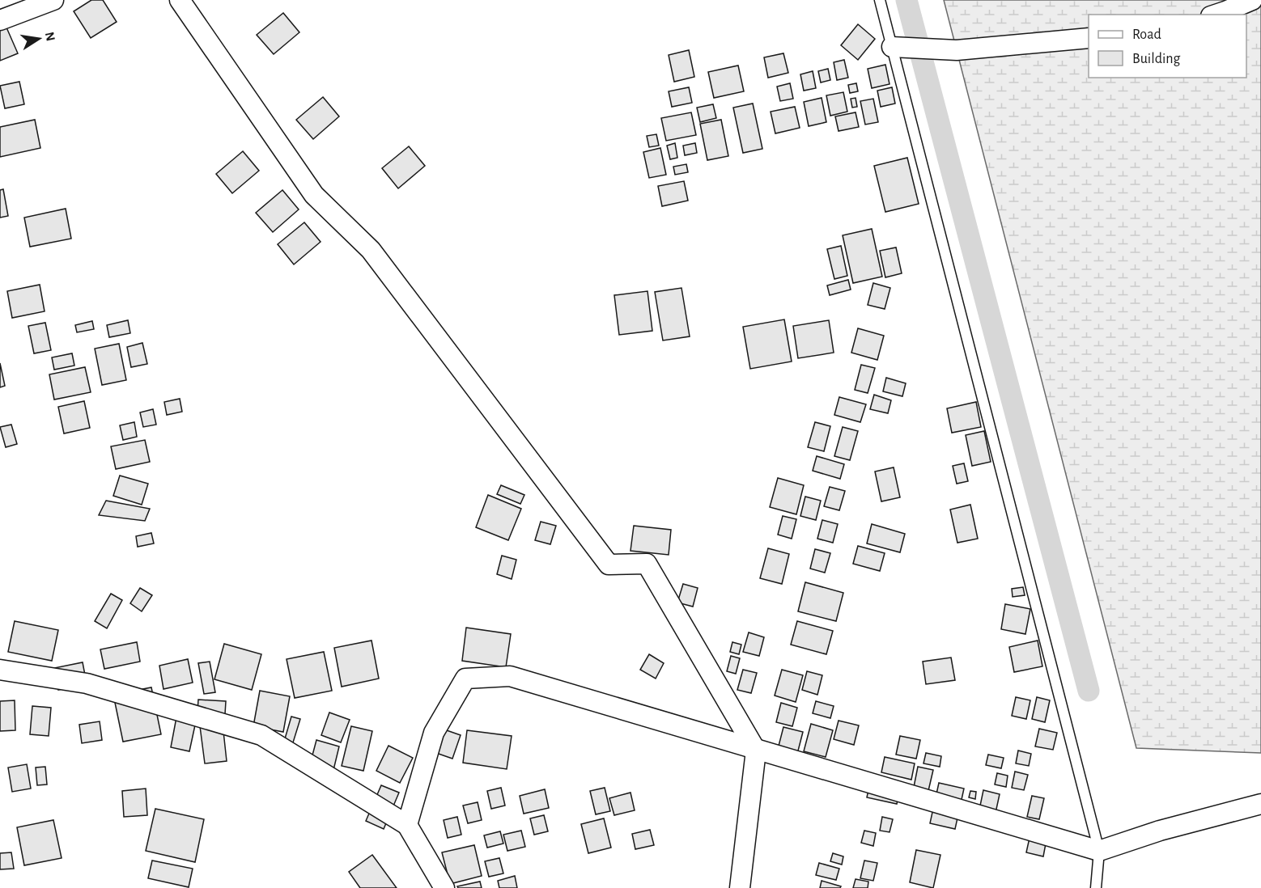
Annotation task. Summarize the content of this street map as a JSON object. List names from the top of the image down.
{
  "legend": ["Road", "Building"],
  "north": "right"
}
